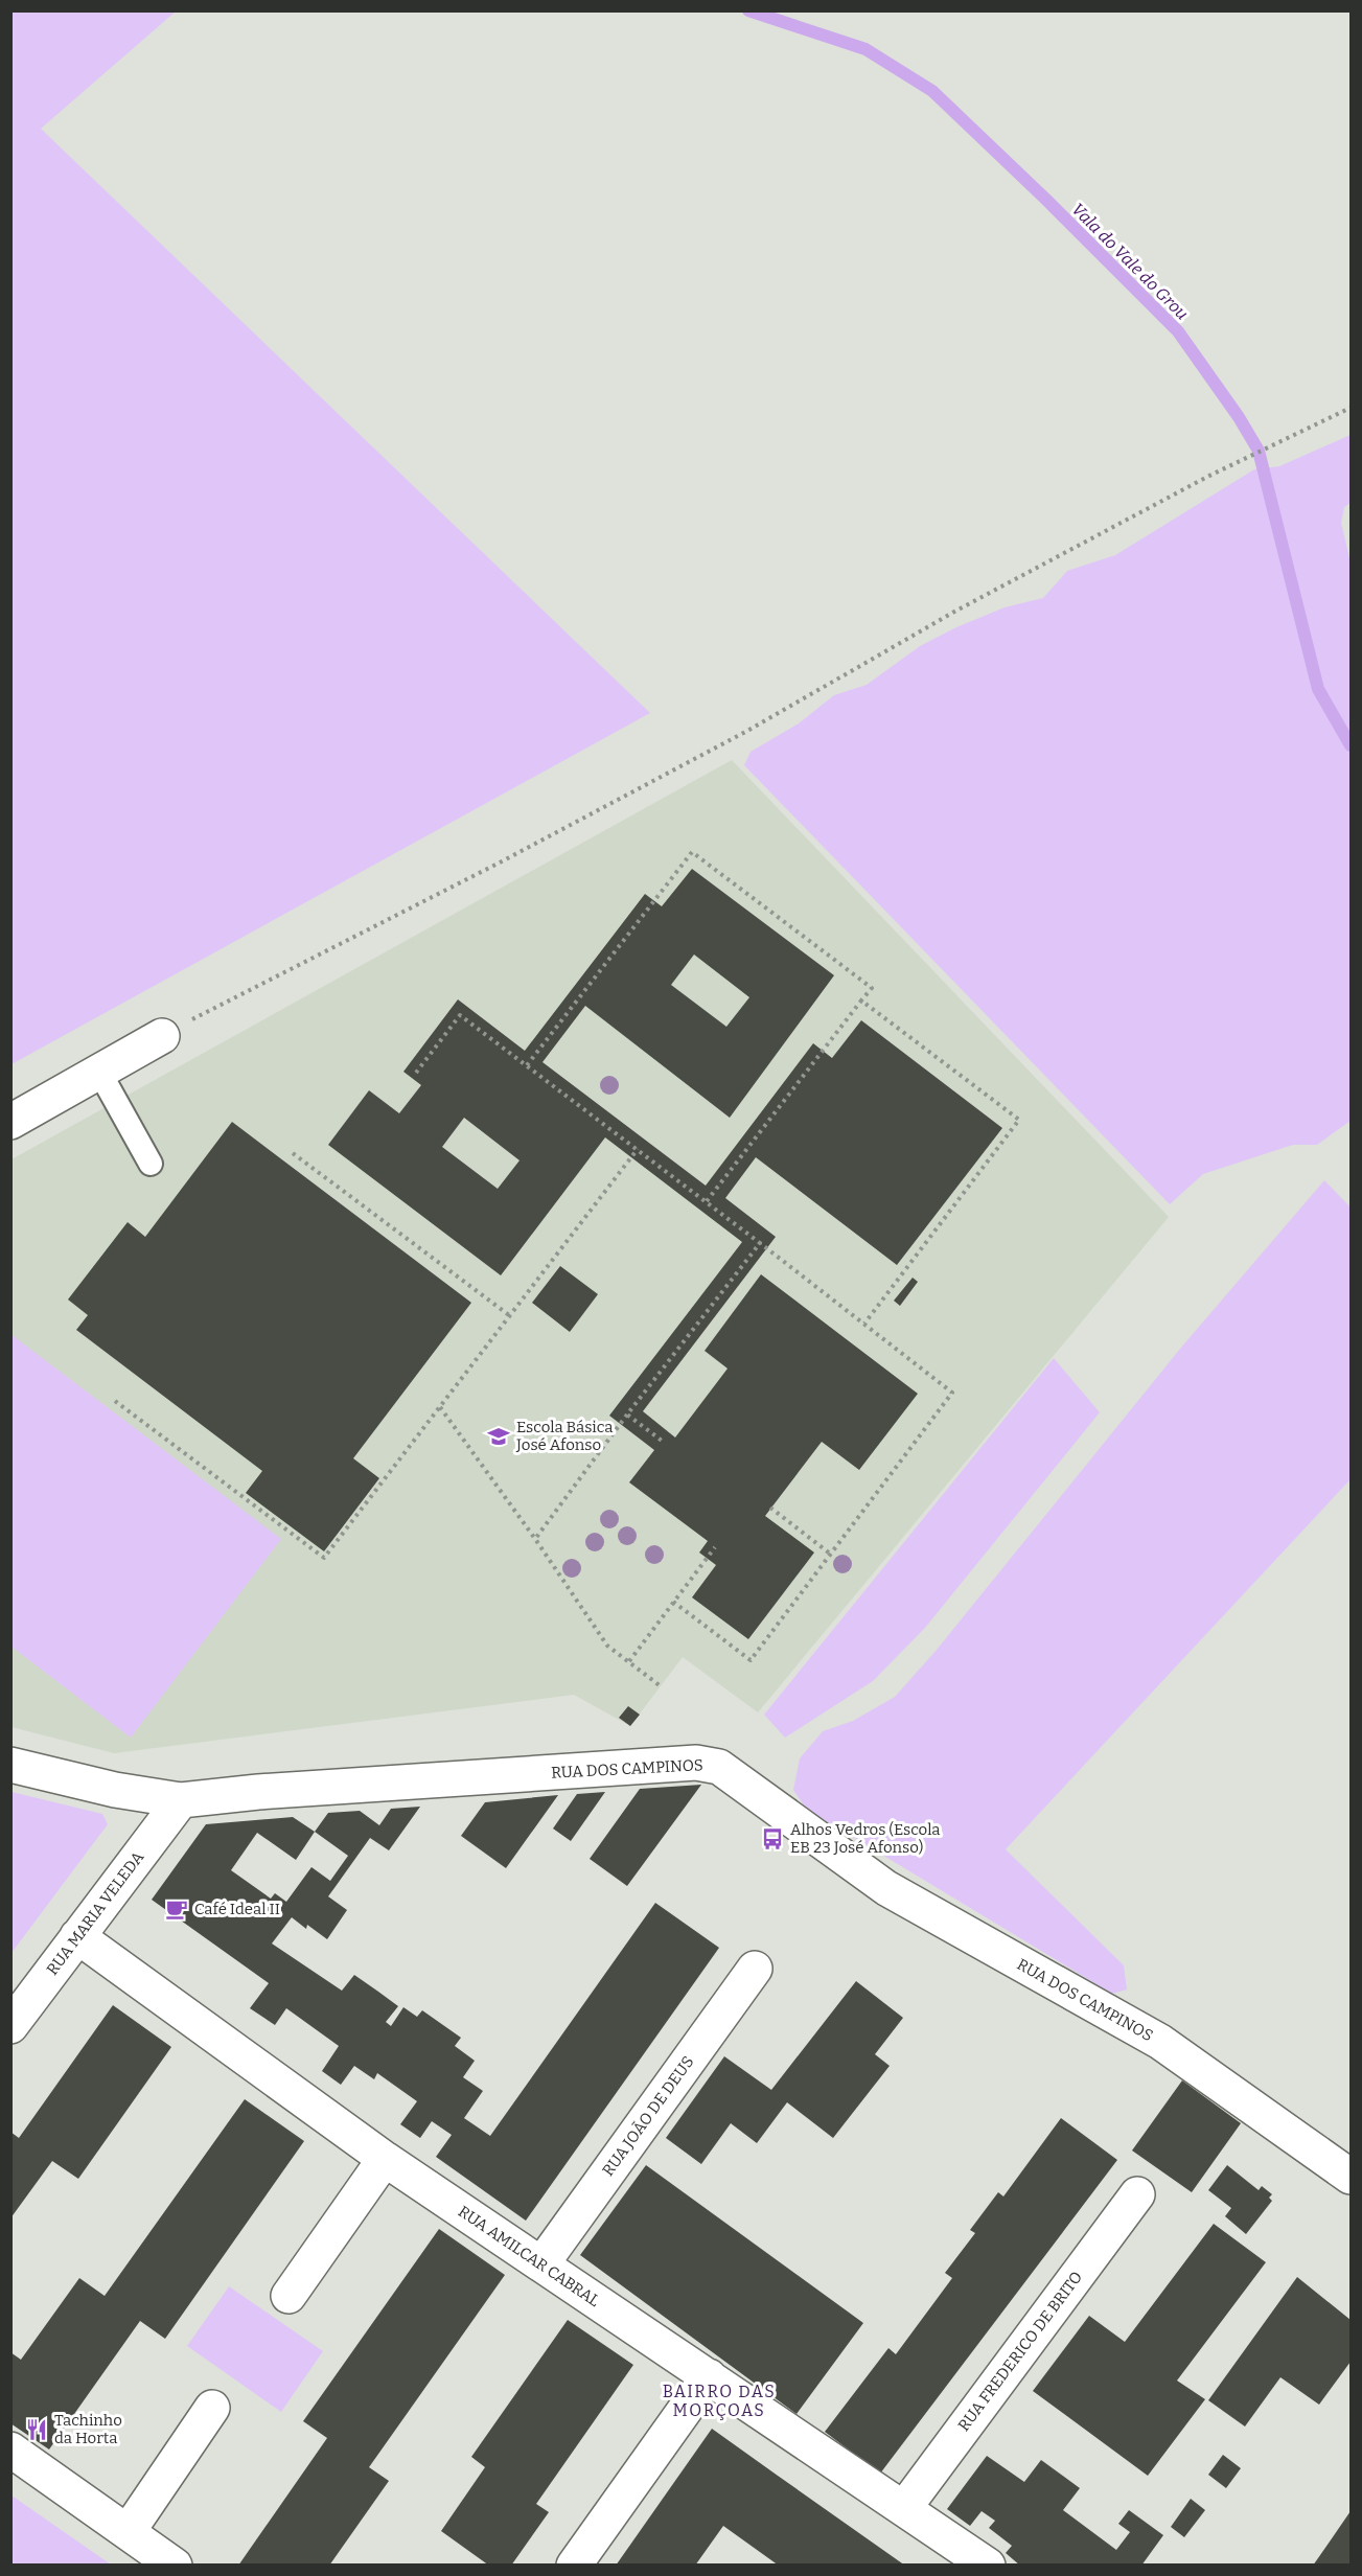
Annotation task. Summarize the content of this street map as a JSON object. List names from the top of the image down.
{
  "streets": {
    "street": [
      "RUA DOS CAMPINOS",
      "RUA MARIA VELEDA",
      "RUA JOÃO DE DEUS",
      "RUA AMILCAR CABRAL",
      "RUA FREDERICO DE BRITO"
    ]
  },
  "crossings": [
    ["RUA DOS CAMPINOS", "RUA MARIA VELEDA"],
    ["RUA MARIA VELEDA", "RUA AMILCAR CABRAL"],
    ["RUA JOÃO DE DEUS", "RUA AMILCAR CABRAL"],
    ["RUA AMILCAR CABRAL", "RUA FREDERICO DE BRITO"]
  ],
  "districts": ["BAIRRO DAS MORÇOAS"],
  "water": ["Vala do Vale do Grou"],
  "places": {
    "school or university": ["Escola Básica José Afonso"],
    "bus stop": ["Alhos Vedros (Escola EB 23 José Afonso)"],
    "cafe": ["Café Ideal II"],
    "restaurant": ["Tachinho da Horta"]
  }
}
